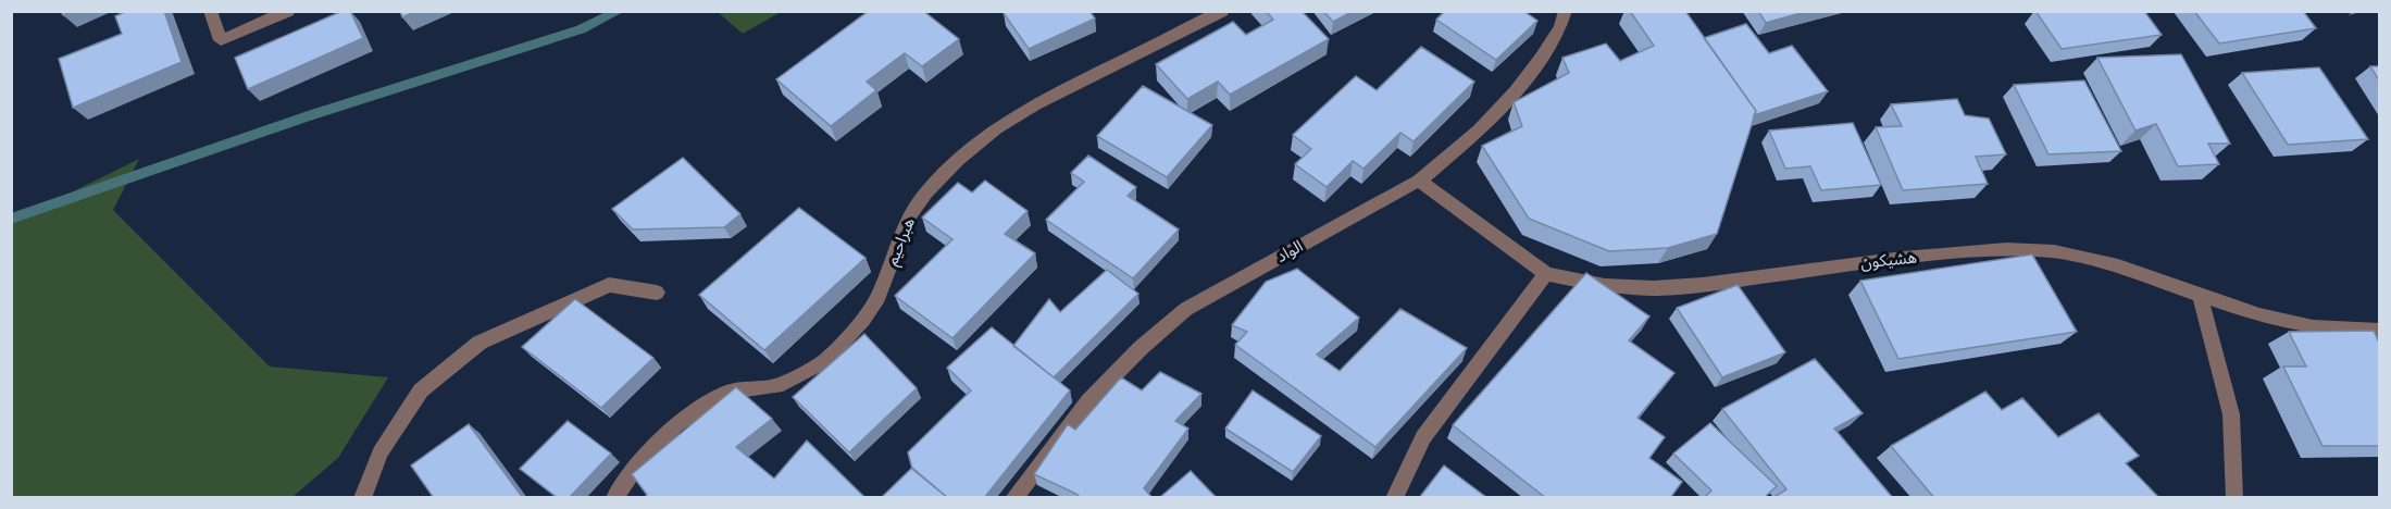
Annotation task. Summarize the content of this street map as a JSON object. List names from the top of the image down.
{
  "streets": {
    "street": ["هبراحيم", "الواد", "هشيكون"]
  },
  "crossings": [
    ["الواد", "هشيكون"]
  ]
}
